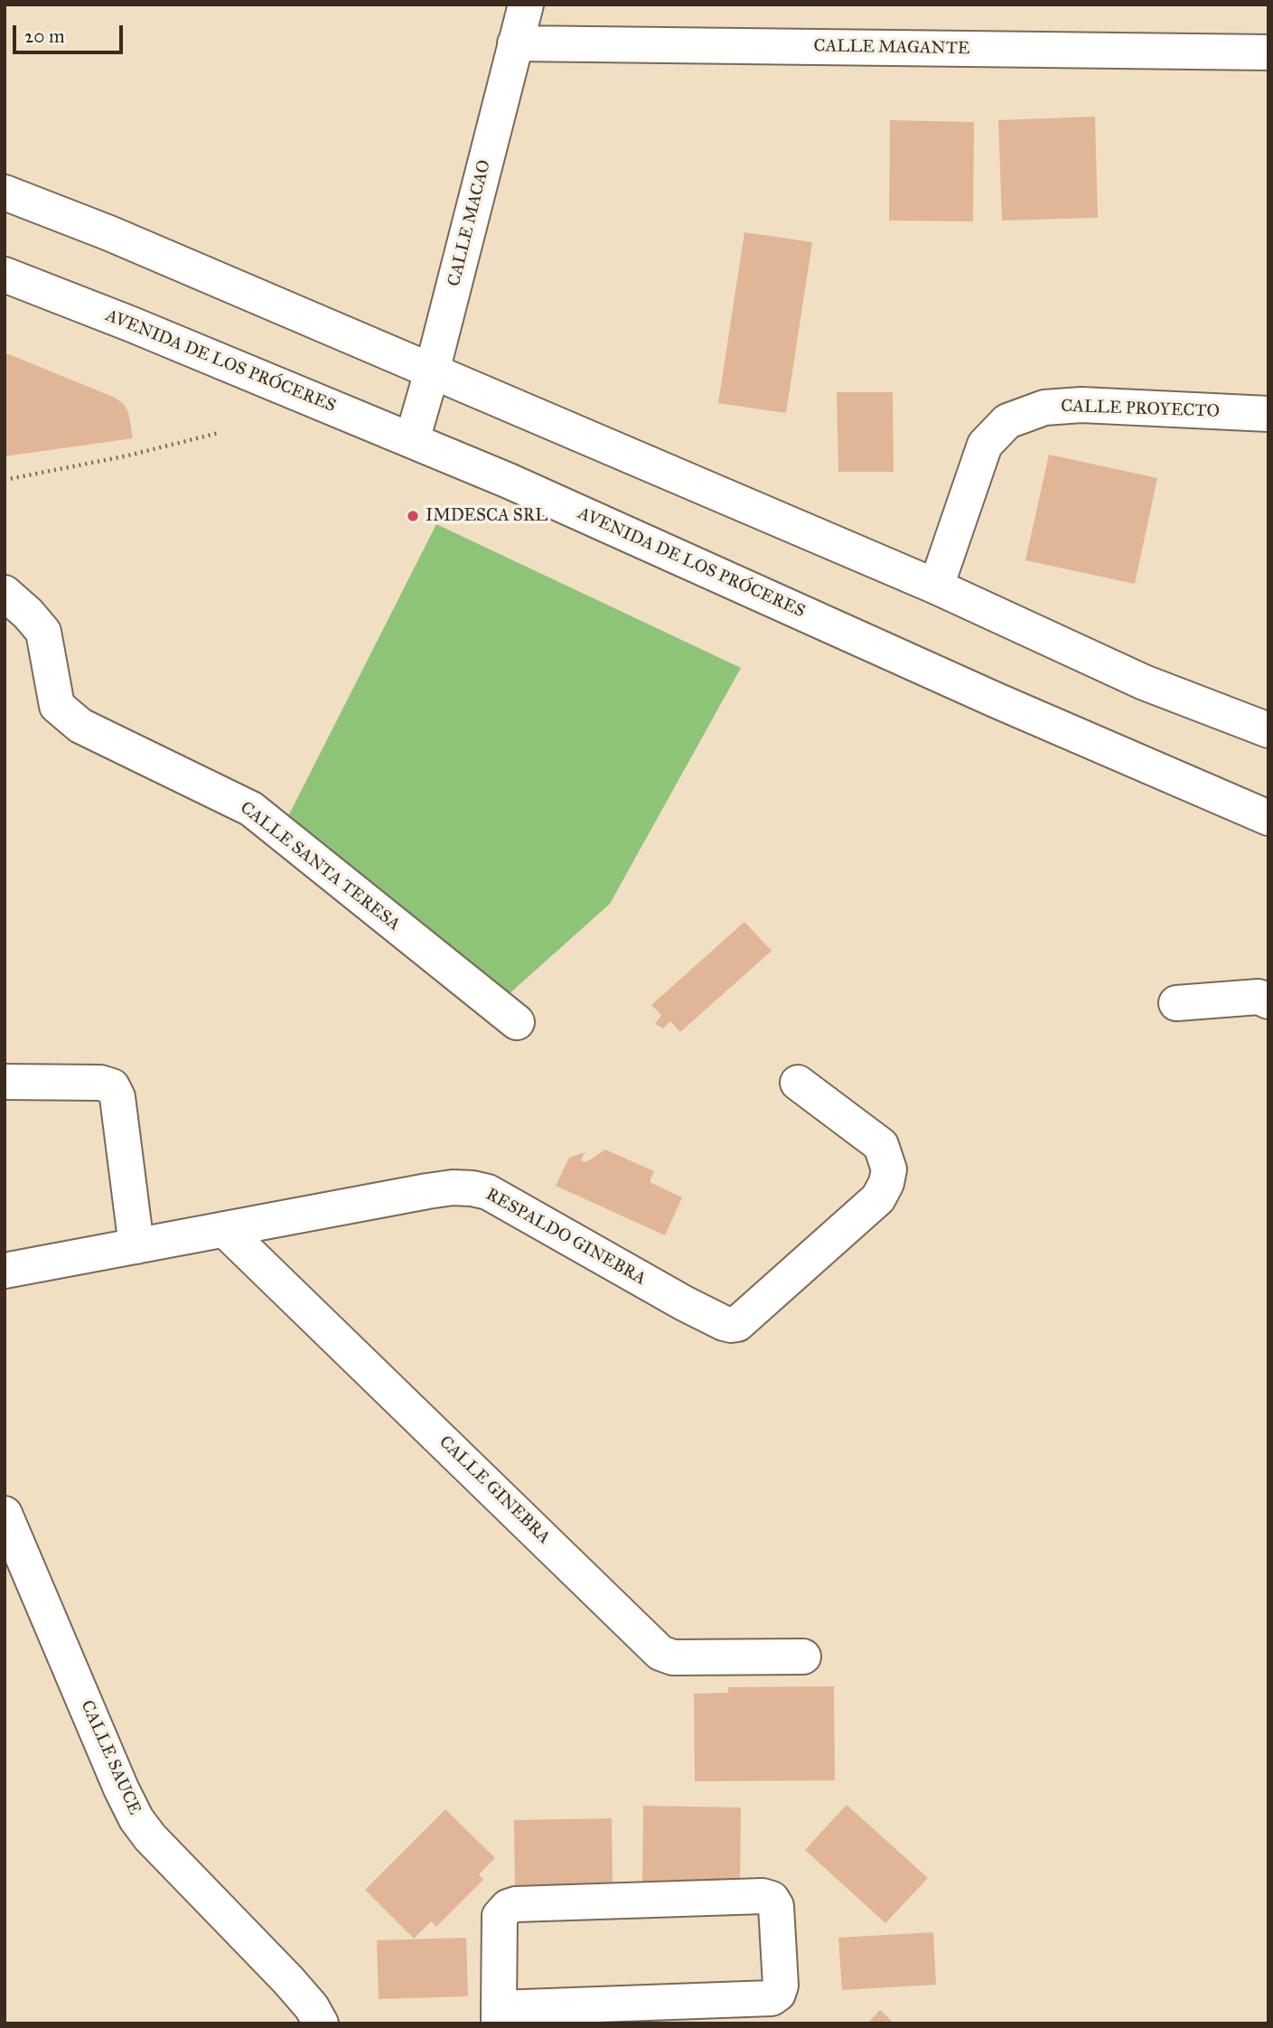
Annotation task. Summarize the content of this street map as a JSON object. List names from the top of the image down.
{
  "streets": {
    "street": [
      "CALLE MAGANTE",
      "CALLE MACAO",
      "AVENIDA DE LOS PRÓCERES",
      "CALLE PROYECTO",
      "CALLE SANTA TERESA",
      "RESPALDO GINEBRA",
      "CALLE GINEBRA",
      "CALLE SAUCE"
    ]
  },
  "crossings": [
    ["CALLE MAGANTE", "CALLE MACAO"],
    ["CALLE MACAO", "AVENIDA DE LOS PRÓCERES"],
    ["RESPALDO GINEBRA", "CALLE GINEBRA"]
  ],
  "places": ["IMDESCA SRL"],
  "scale_bar": "20 m"
}
